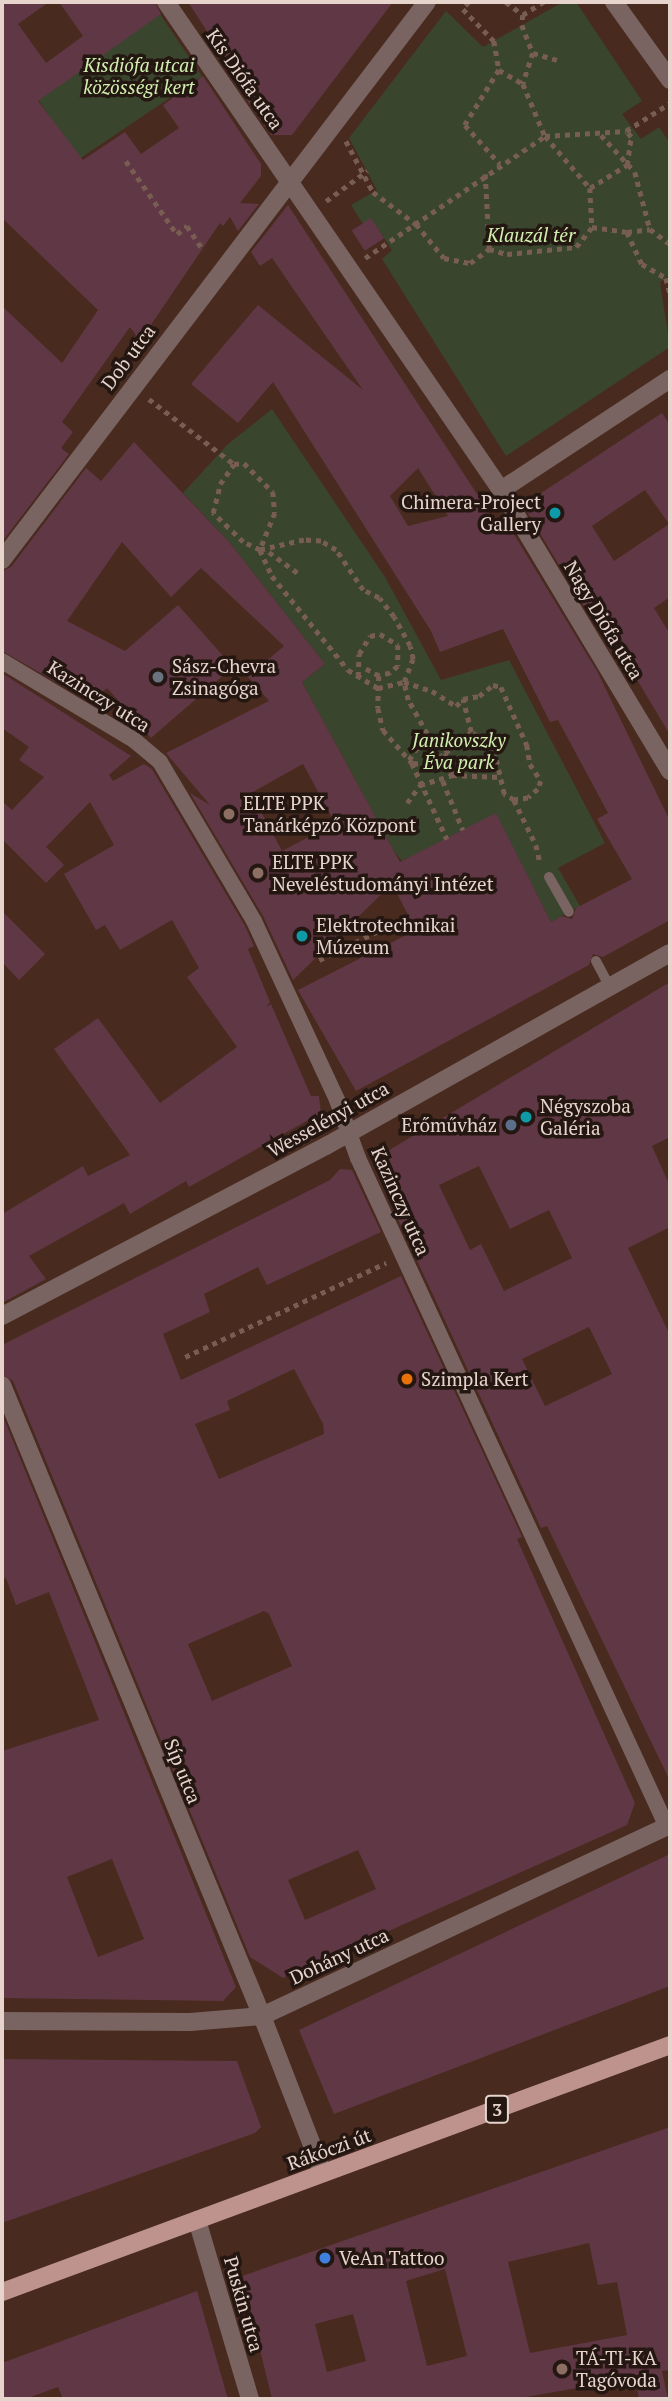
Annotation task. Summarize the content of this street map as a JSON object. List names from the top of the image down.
{
  "streets": {
    "main road": ["3", "Rákóczi út"],
    "street": [
      "Kis Diófa utca",
      "Dob utca",
      "Nagy Diófa utca",
      "Kazinczy utca",
      "Wesselényi utca",
      "Síp utca",
      "Dohány utca",
      "Puskin utca"
    ]
  },
  "crossings": [
    ["Kis Diófa utca", "Dob utca"],
    ["Kazinczy utca", "Wesselényi utca"],
    ["Kazinczy utca", "Dohány utca"],
    ["Síp utca", "Dohány utca"],
    ["Síp utca", "Rákóczi út"],
    ["Rákóczi út", "Puskin utca"]
  ],
  "parks": ["Kisdiófa utcai közösségi kert", "Klauzál tér", "Janikovszky Éva park"],
  "places": [
    "Chimera-Project Gallery",
    "Sász-Chevra Zsinagóga",
    "ELTE PPK Tanárképző Központ",
    "ELTE PPK Neveléstudományi Intézet",
    "Elektrotechnikai Múzeum",
    "Négyszoba Galéria",
    "Erőművház",
    "Szimpla Kert",
    "VeAn Tattoo",
    "TÁ-TI-KA Tagóvoda"
  ]
}
